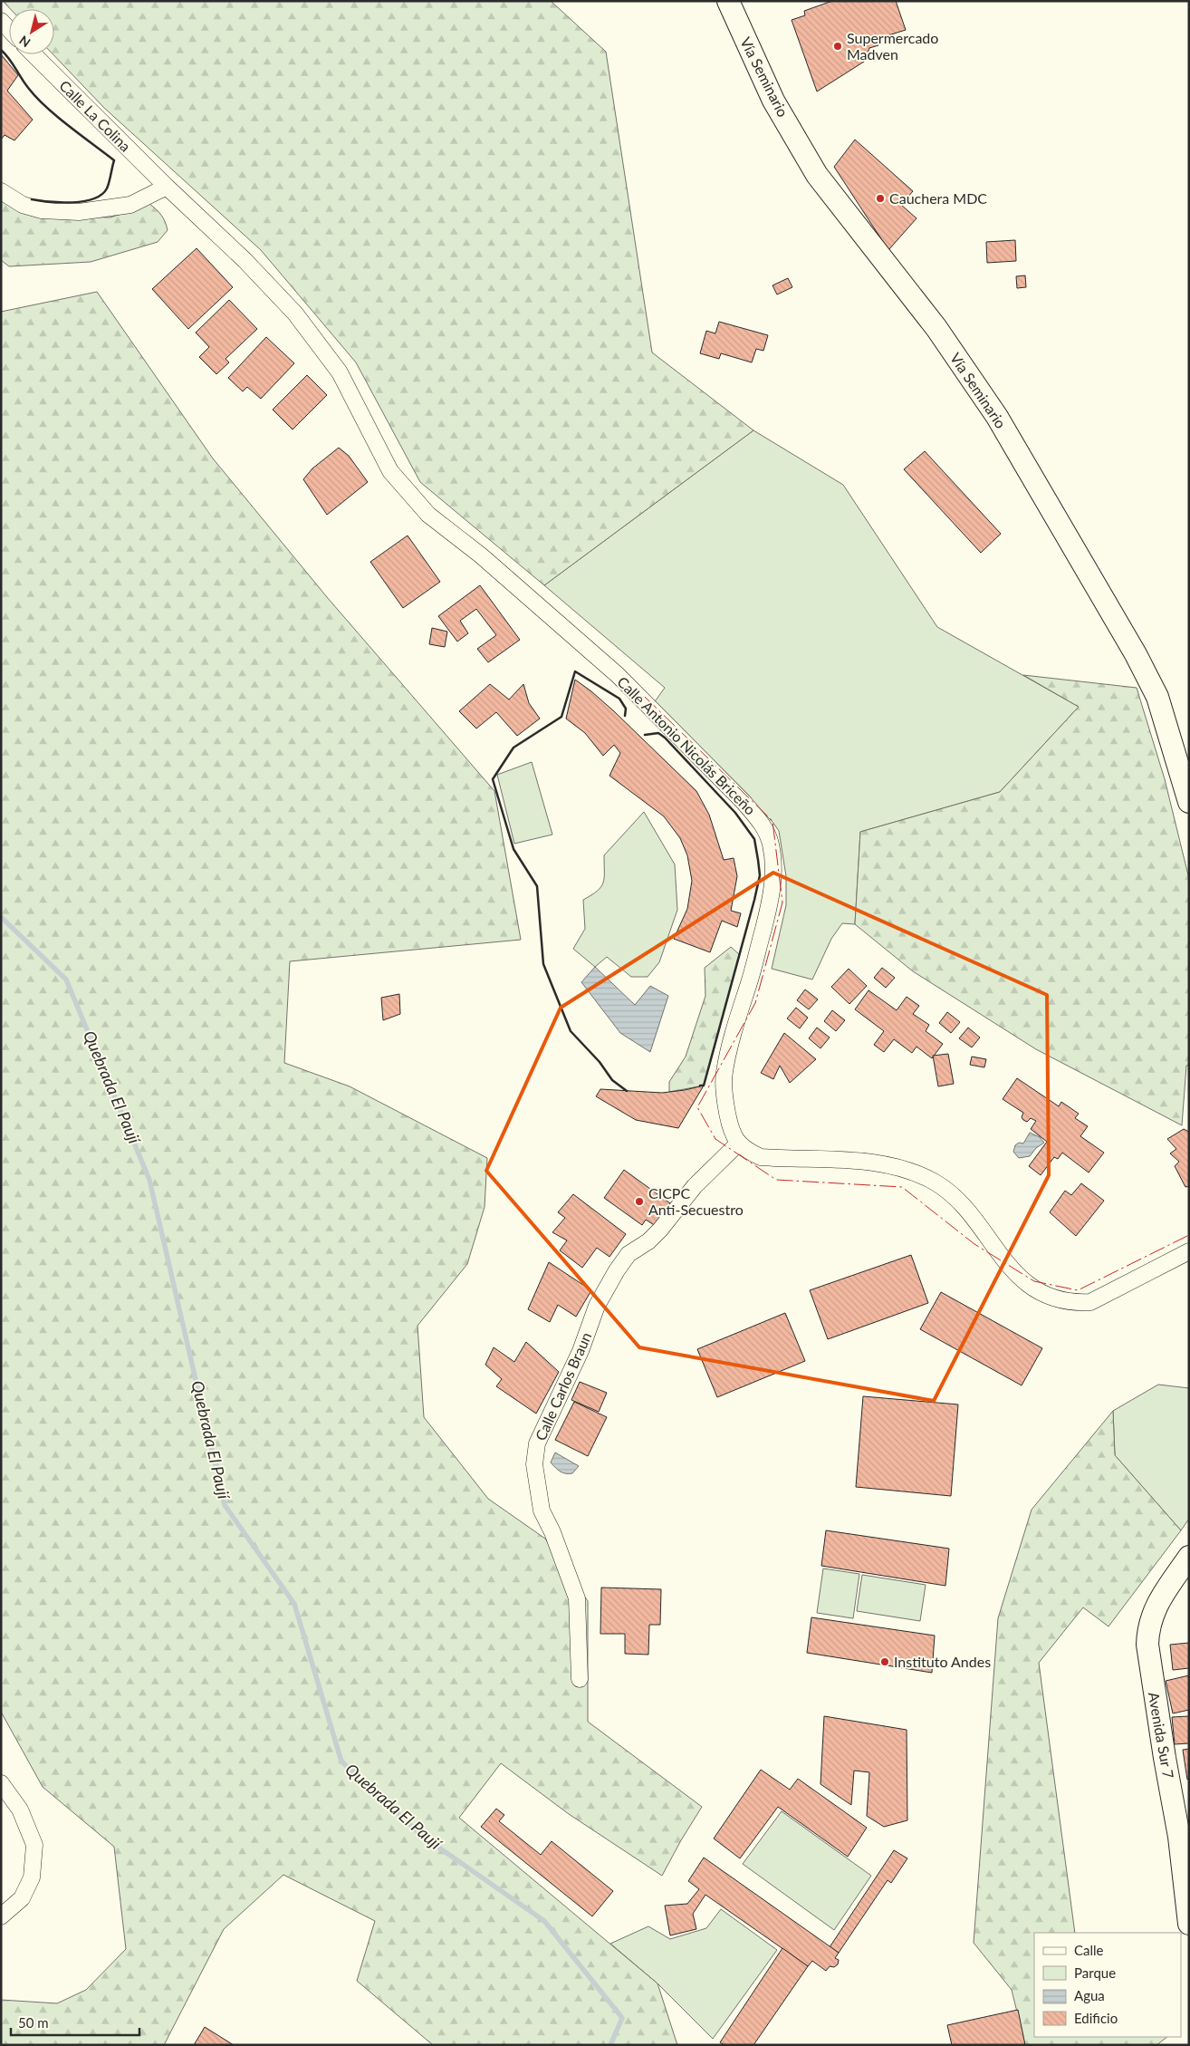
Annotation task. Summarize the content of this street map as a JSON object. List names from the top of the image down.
{
  "streets": {
    "main road": ["Vía Seminario", "Avenida Sur 7"],
    "street": ["Calle La Colina", "Calle Antonio Nicolás Briceño", "Calle Carlos Braun"]
  },
  "crossings": [
    ["Calle La Colina", "Calle Antonio Nicolás Briceño"],
    ["Calle Antonio Nicolás Briceño", "Calle Carlos Braun"]
  ],
  "water": ["Quebrada El Paují"],
  "places": [
    "Supermercado Madven",
    "Cauchera MDC",
    "CICPC Anti-Secuestro",
    "Instituto Andes"
  ],
  "legend": [
    "Calle",
    "Parque",
    "Agua",
    "Edificio"
  ],
  "scale_bar": "50 m",
  "north": "bottom left"
}
